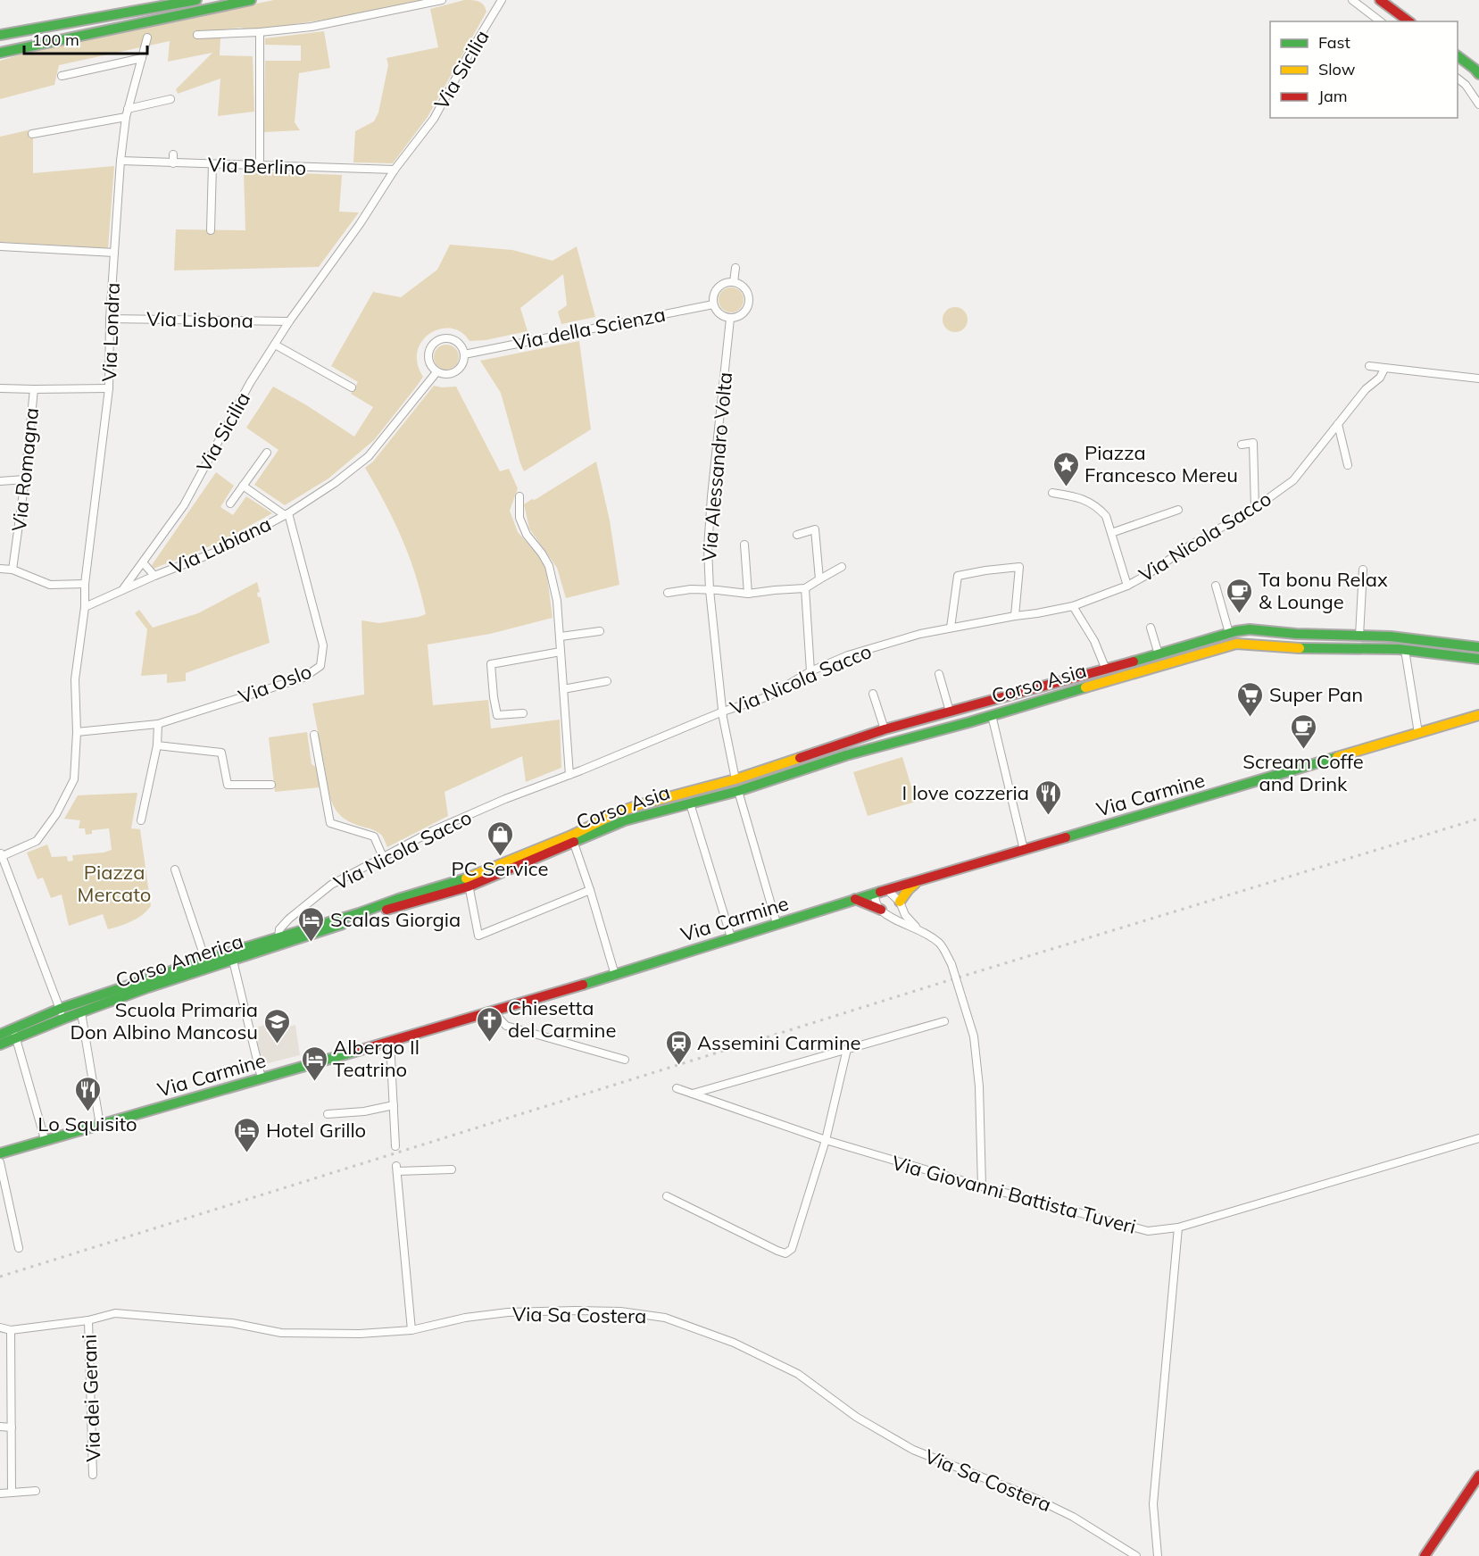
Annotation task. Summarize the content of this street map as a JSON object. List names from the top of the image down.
{
  "streets": {
    "street": [
      "Via Sicilia",
      "Via Berlino",
      "Via Lisbona",
      "Via della Scienza",
      "Via Londra",
      "Via Alessandro Volta",
      "Via Romagna",
      "Via Nicola Sacco",
      "Via Lubiana",
      "Corso Asia",
      "Via Oslo",
      "Via Carmine",
      "Corso America",
      "Via Giovanni Battista Tuveri",
      "Via Sa Costera",
      "Via dei Gerani"
    ]
  },
  "crossings": [
    ["Via Sicilia", "Via Berlino"],
    ["Via Sicilia", "Via Lisbona"],
    ["Via Sicilia", "Via Londra"],
    ["Via Sicilia", "Via Lubiana"],
    ["Via Berlino", "Via Londra"],
    ["Via Lisbona", "Via Londra"],
    ["Via della Scienza", "Via Alessandro Volta"],
    ["Via della Scienza", "Via Lubiana"],
    ["Via Alessandro Volta", "Via Nicola Sacco"],
    ["Via Alessandro Volta", "Corso Asia"],
    ["Via Nicola Sacco", "Corso America"],
    ["Via Lubiana", "Via Oslo"],
    ["Corso Asia", "Corso America"],
    ["Via Sa Costera", "Via dei Gerani"]
  ],
  "parks": ["Piazza Mercato"],
  "places": {
    "place": ["Piazza Francesco Mereu"],
    "cafe": ["Ta bonu Relax & Lounge", "Scream Coffe and Drink"],
    "supermarket": ["Super Pan"],
    "restaurant": ["I love cozzeria", "Lo Squisito"],
    "shop": ["PC Service"],
    "hotel": ["Scalas Giorgia", "Albergo Il Teatrino", "Hotel Grillo"],
    "church": ["Chiesetta del Carmine"],
    "school or university": ["Scuola Primaria Don Albino Mancosu"],
    "station": ["Assemini Carmine"]
  },
  "legend": ["Fast", "Slow", "Jam"],
  "scale_bar": "100 m"
}
